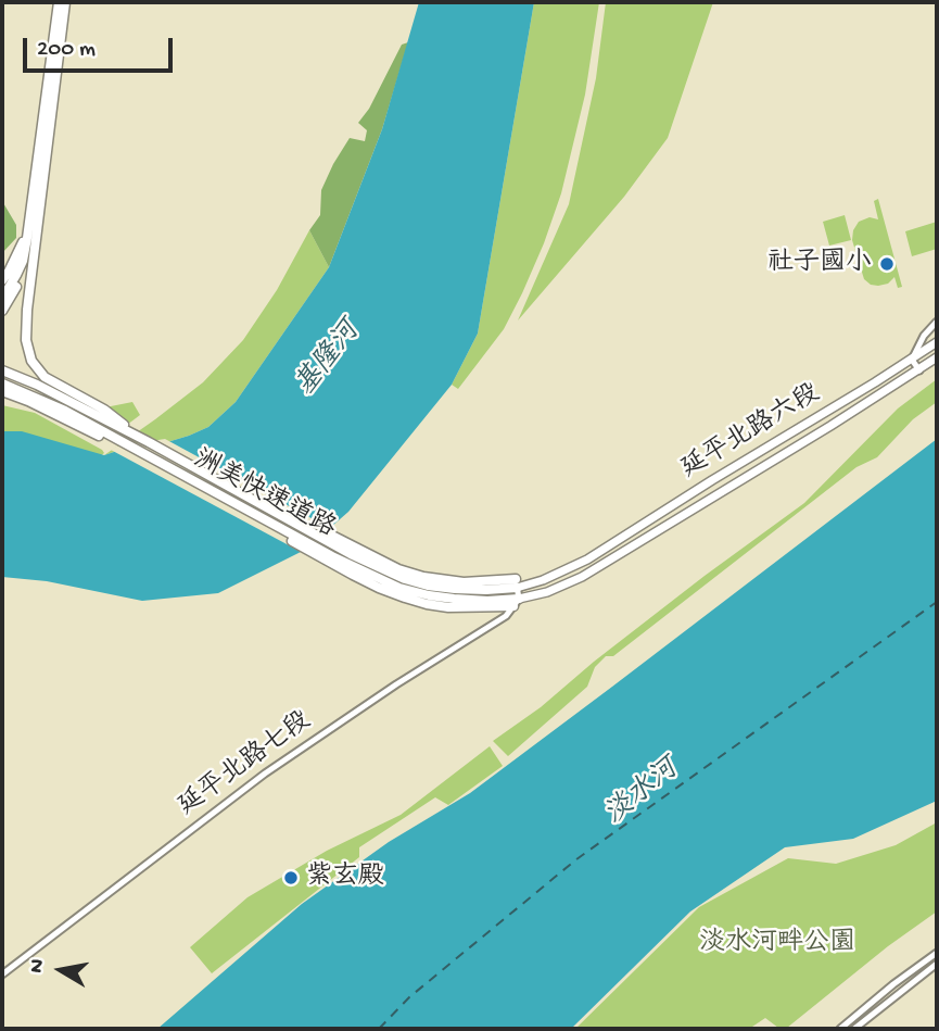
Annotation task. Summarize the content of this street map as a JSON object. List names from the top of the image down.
{
  "streets": {
    "highway": ["洲美快速道路"],
    "main road": ["延平北路六段", "延平北路七段"]
  },
  "crossings": [
    ["延平北路六段", "延平北路七段"]
  ],
  "water": ["基隆河", "淡水河"],
  "parks": ["淡水河畔公園"],
  "places": ["社子國小", "紫玄殿"],
  "scale_bar": "200 m",
  "north": "left"
}
